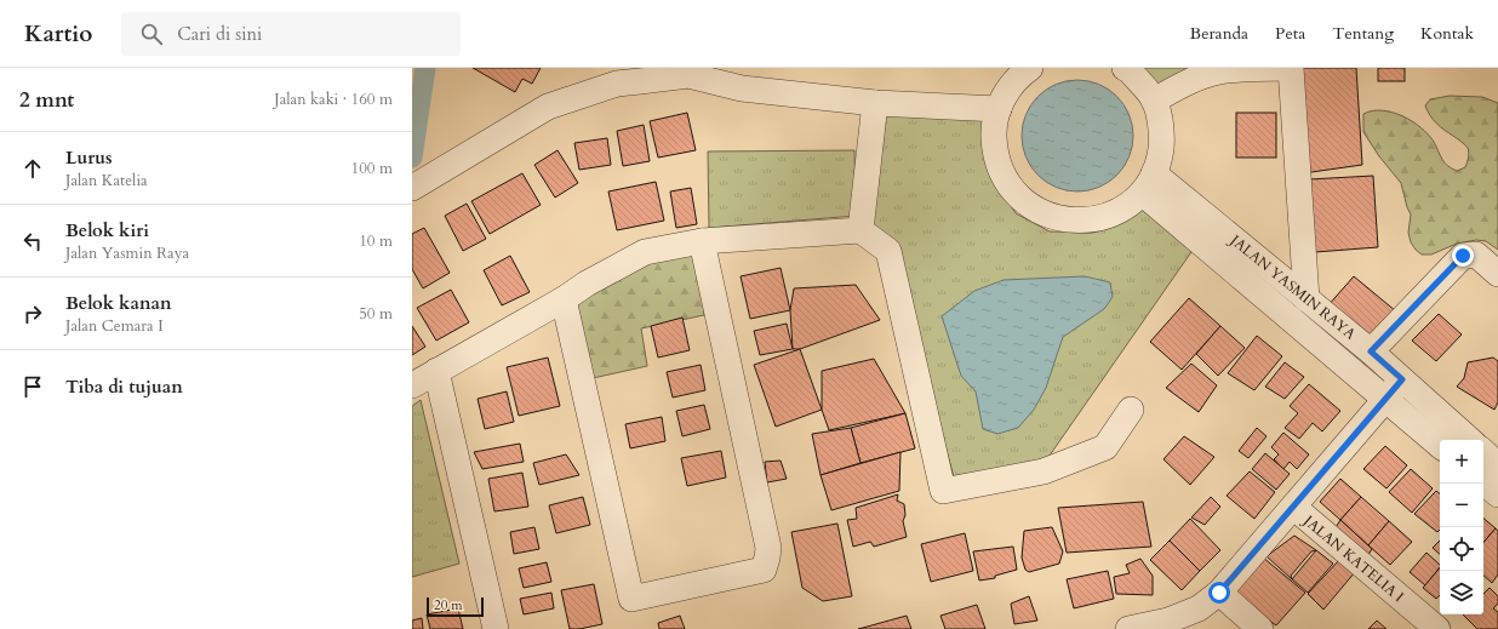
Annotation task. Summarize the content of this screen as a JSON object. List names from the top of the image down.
{
  "streets": {
    "street": ["JALAN YASMIN RAYA", "JALAN KATELIA I"]
  },
  "scale_bar": "20 m",
  "page": {
    "header": "Kartio",
    "search": "Cari di sini",
    "nav": [
      "Beranda",
      "Peta",
      "Tentang",
      "Kontak"
    ],
    "heading": ["2 mnt", "Jalan kaki · 160 m"],
    "list": [
      ["Lurus", "Jalan Katelia", "100 m"],
      ["Belok kiri", "Jalan Yasmin Raya", "10 m"],
      ["Belok kanan", "Jalan Cemara I", "50 m"],
      "Tiba di tujuan"
    ],
    "map_buttons": ["+", "−"],
    "scale": "20 m"
  }
}
